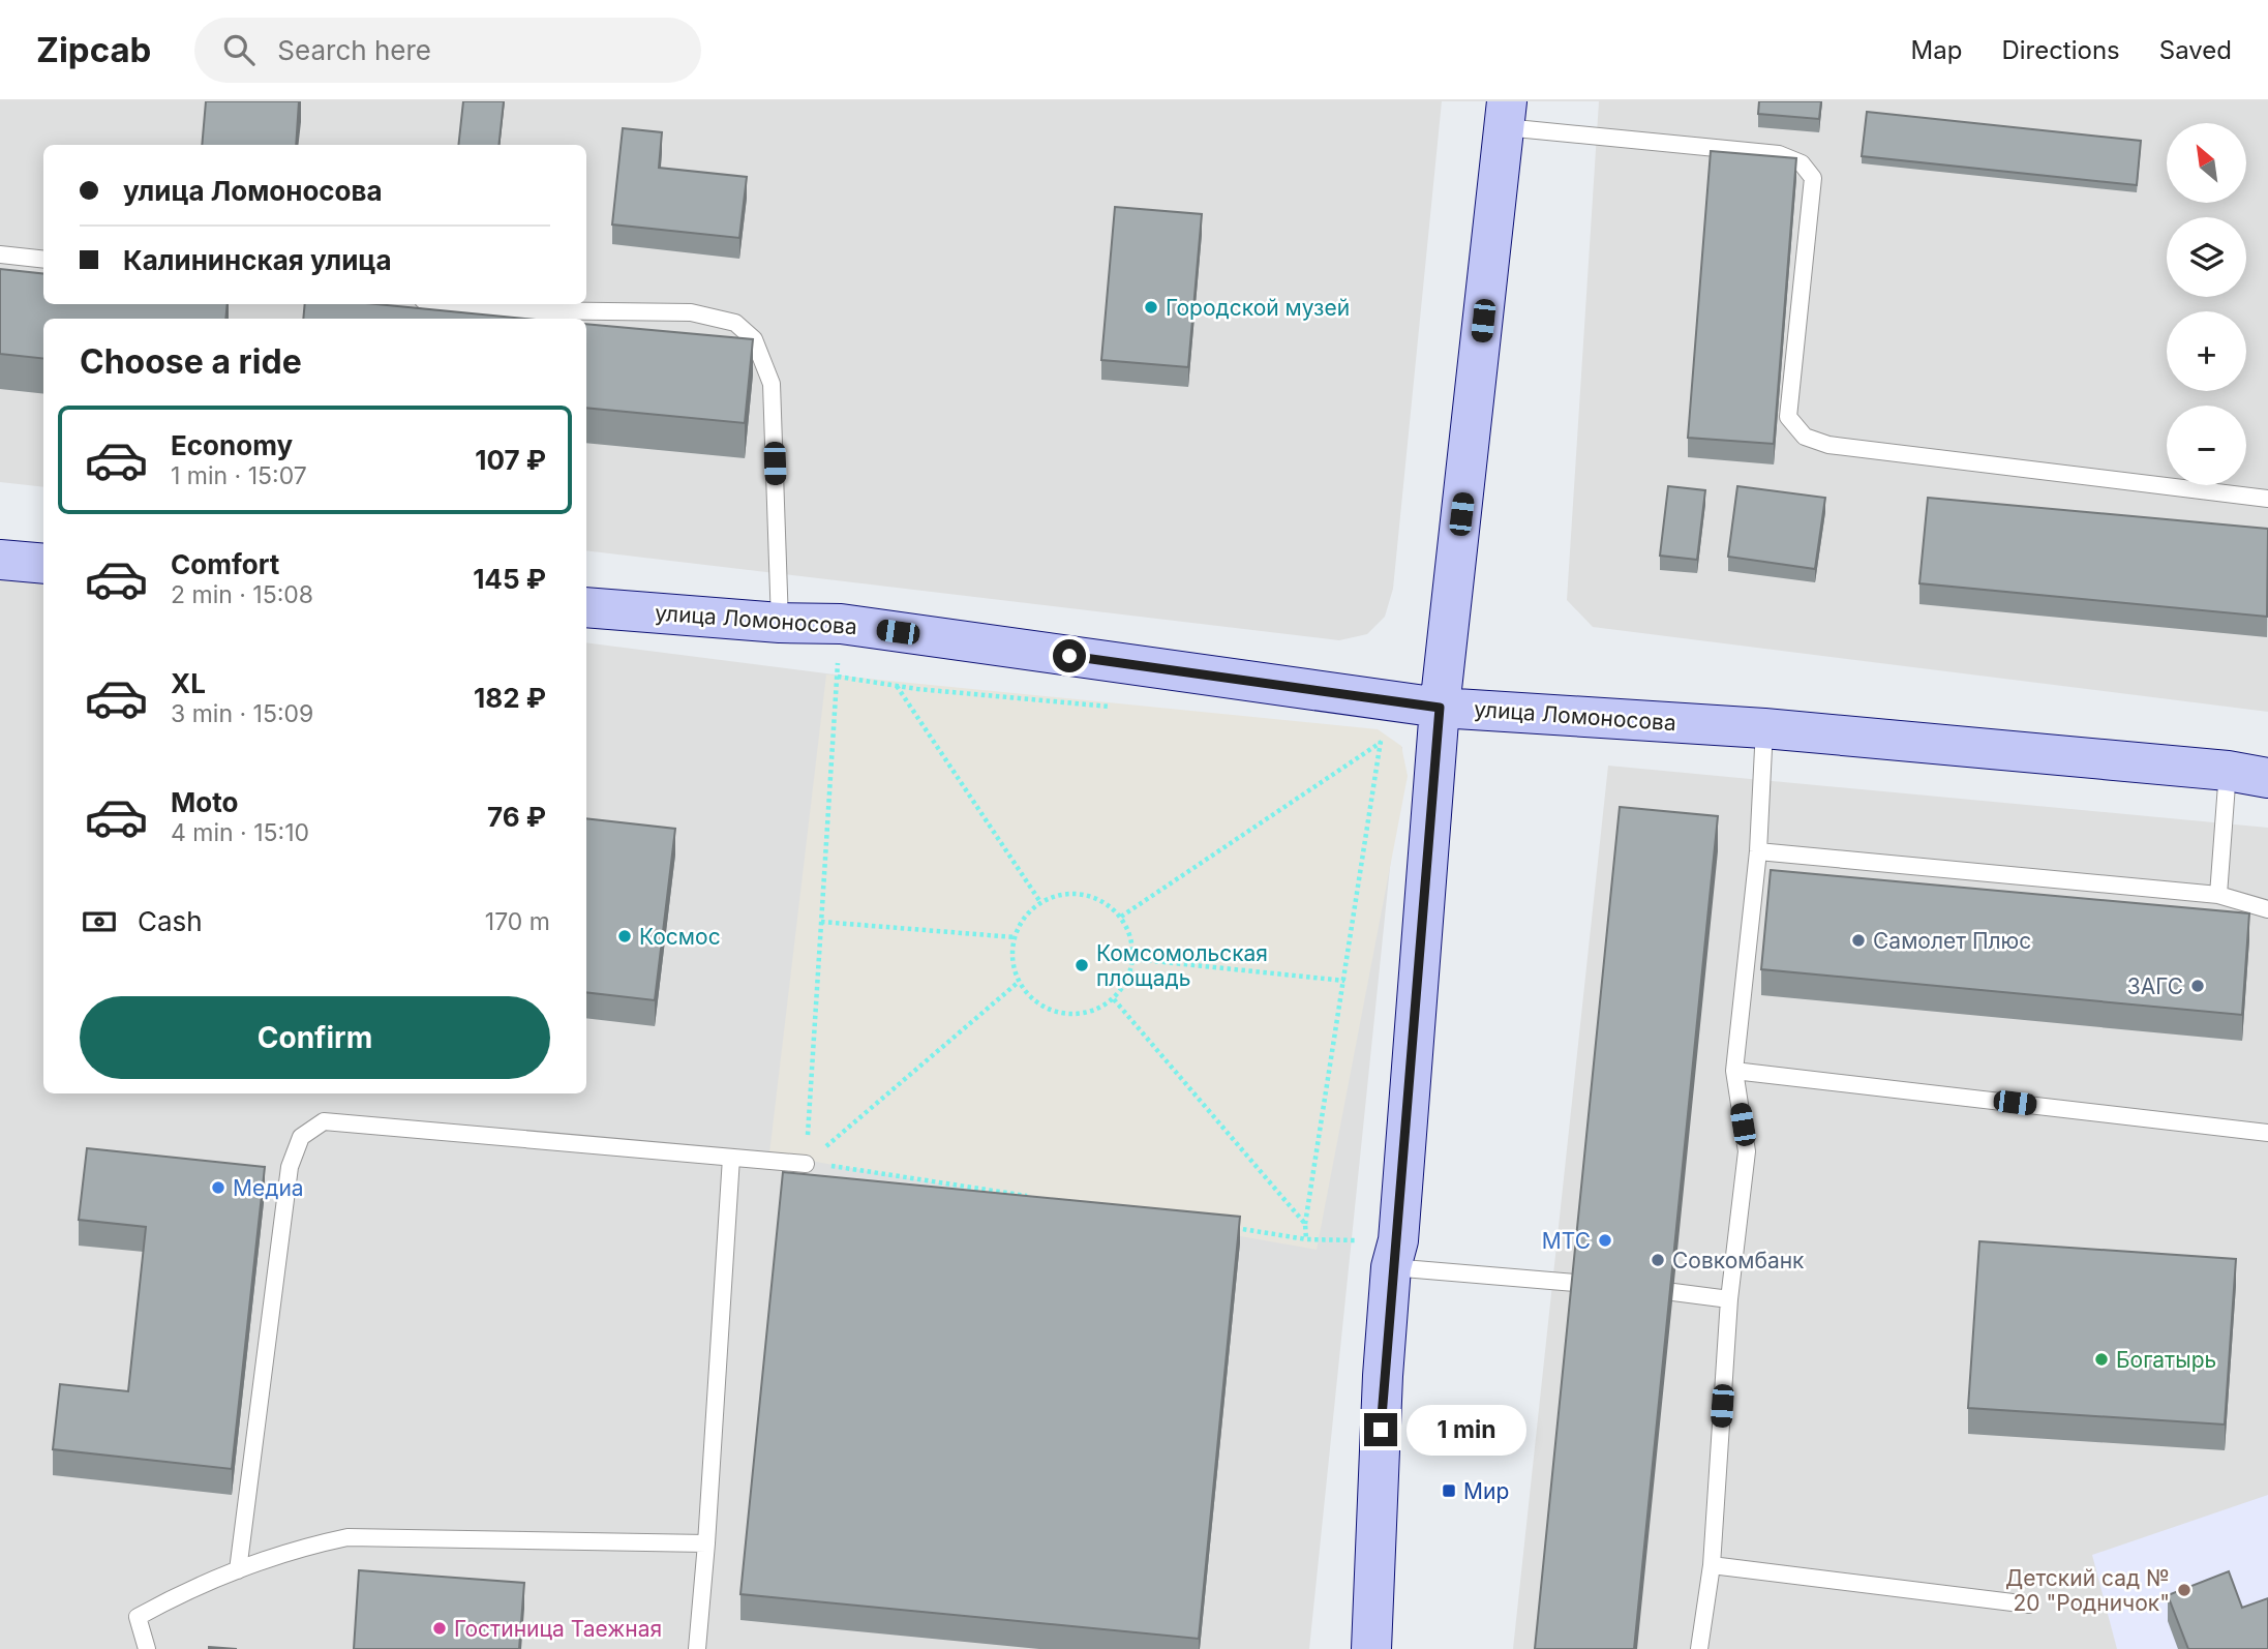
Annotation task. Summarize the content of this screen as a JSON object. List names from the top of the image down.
{
  "streets": {
    "main road": ["улица Ломоносова"]
  },
  "places": {
    "other": [
      "Городской музей",
      "Космос",
      "Самолет Плюс",
      "Комсомольская площадь",
      "ЗАГС",
      "Медиа",
      "МТС",
      "Совкомбанк",
      "Богатырь",
      "Детский сад № 20 \"Родничок\"",
      "Гостиница Таежная"
    ],
    "transit": ["Мир"]
  },
  "north": "top left",
  "page": {
    "header": "Zipcab",
    "search": "Search here",
    "nav": ["Map", "Directions", "Saved"],
    "map_buttons": ["+", "−"],
    "banner": ["улица Ломоносова", "Калининская улица"],
    "heading": "Choose a ride",
    "list": [
      {
        "name": "Economy",
        "note": "1 min · 15:07",
        "value": "107 ₽"
      },
      {
        "name": "Comfort",
        "note": "2 min · 15:08",
        "value": "145 ₽"
      },
      {
        "name": "XL",
        "note": "3 min · 15:09",
        "value": "182 ₽"
      },
      {
        "name": "Moto",
        "note": "4 min · 15:10",
        "value": "76 ₽"
      }
    ],
    "pay": ["Cash", "170 m"],
    "buttons": "Confirm",
    "bubble": "1 min"
  }
}
